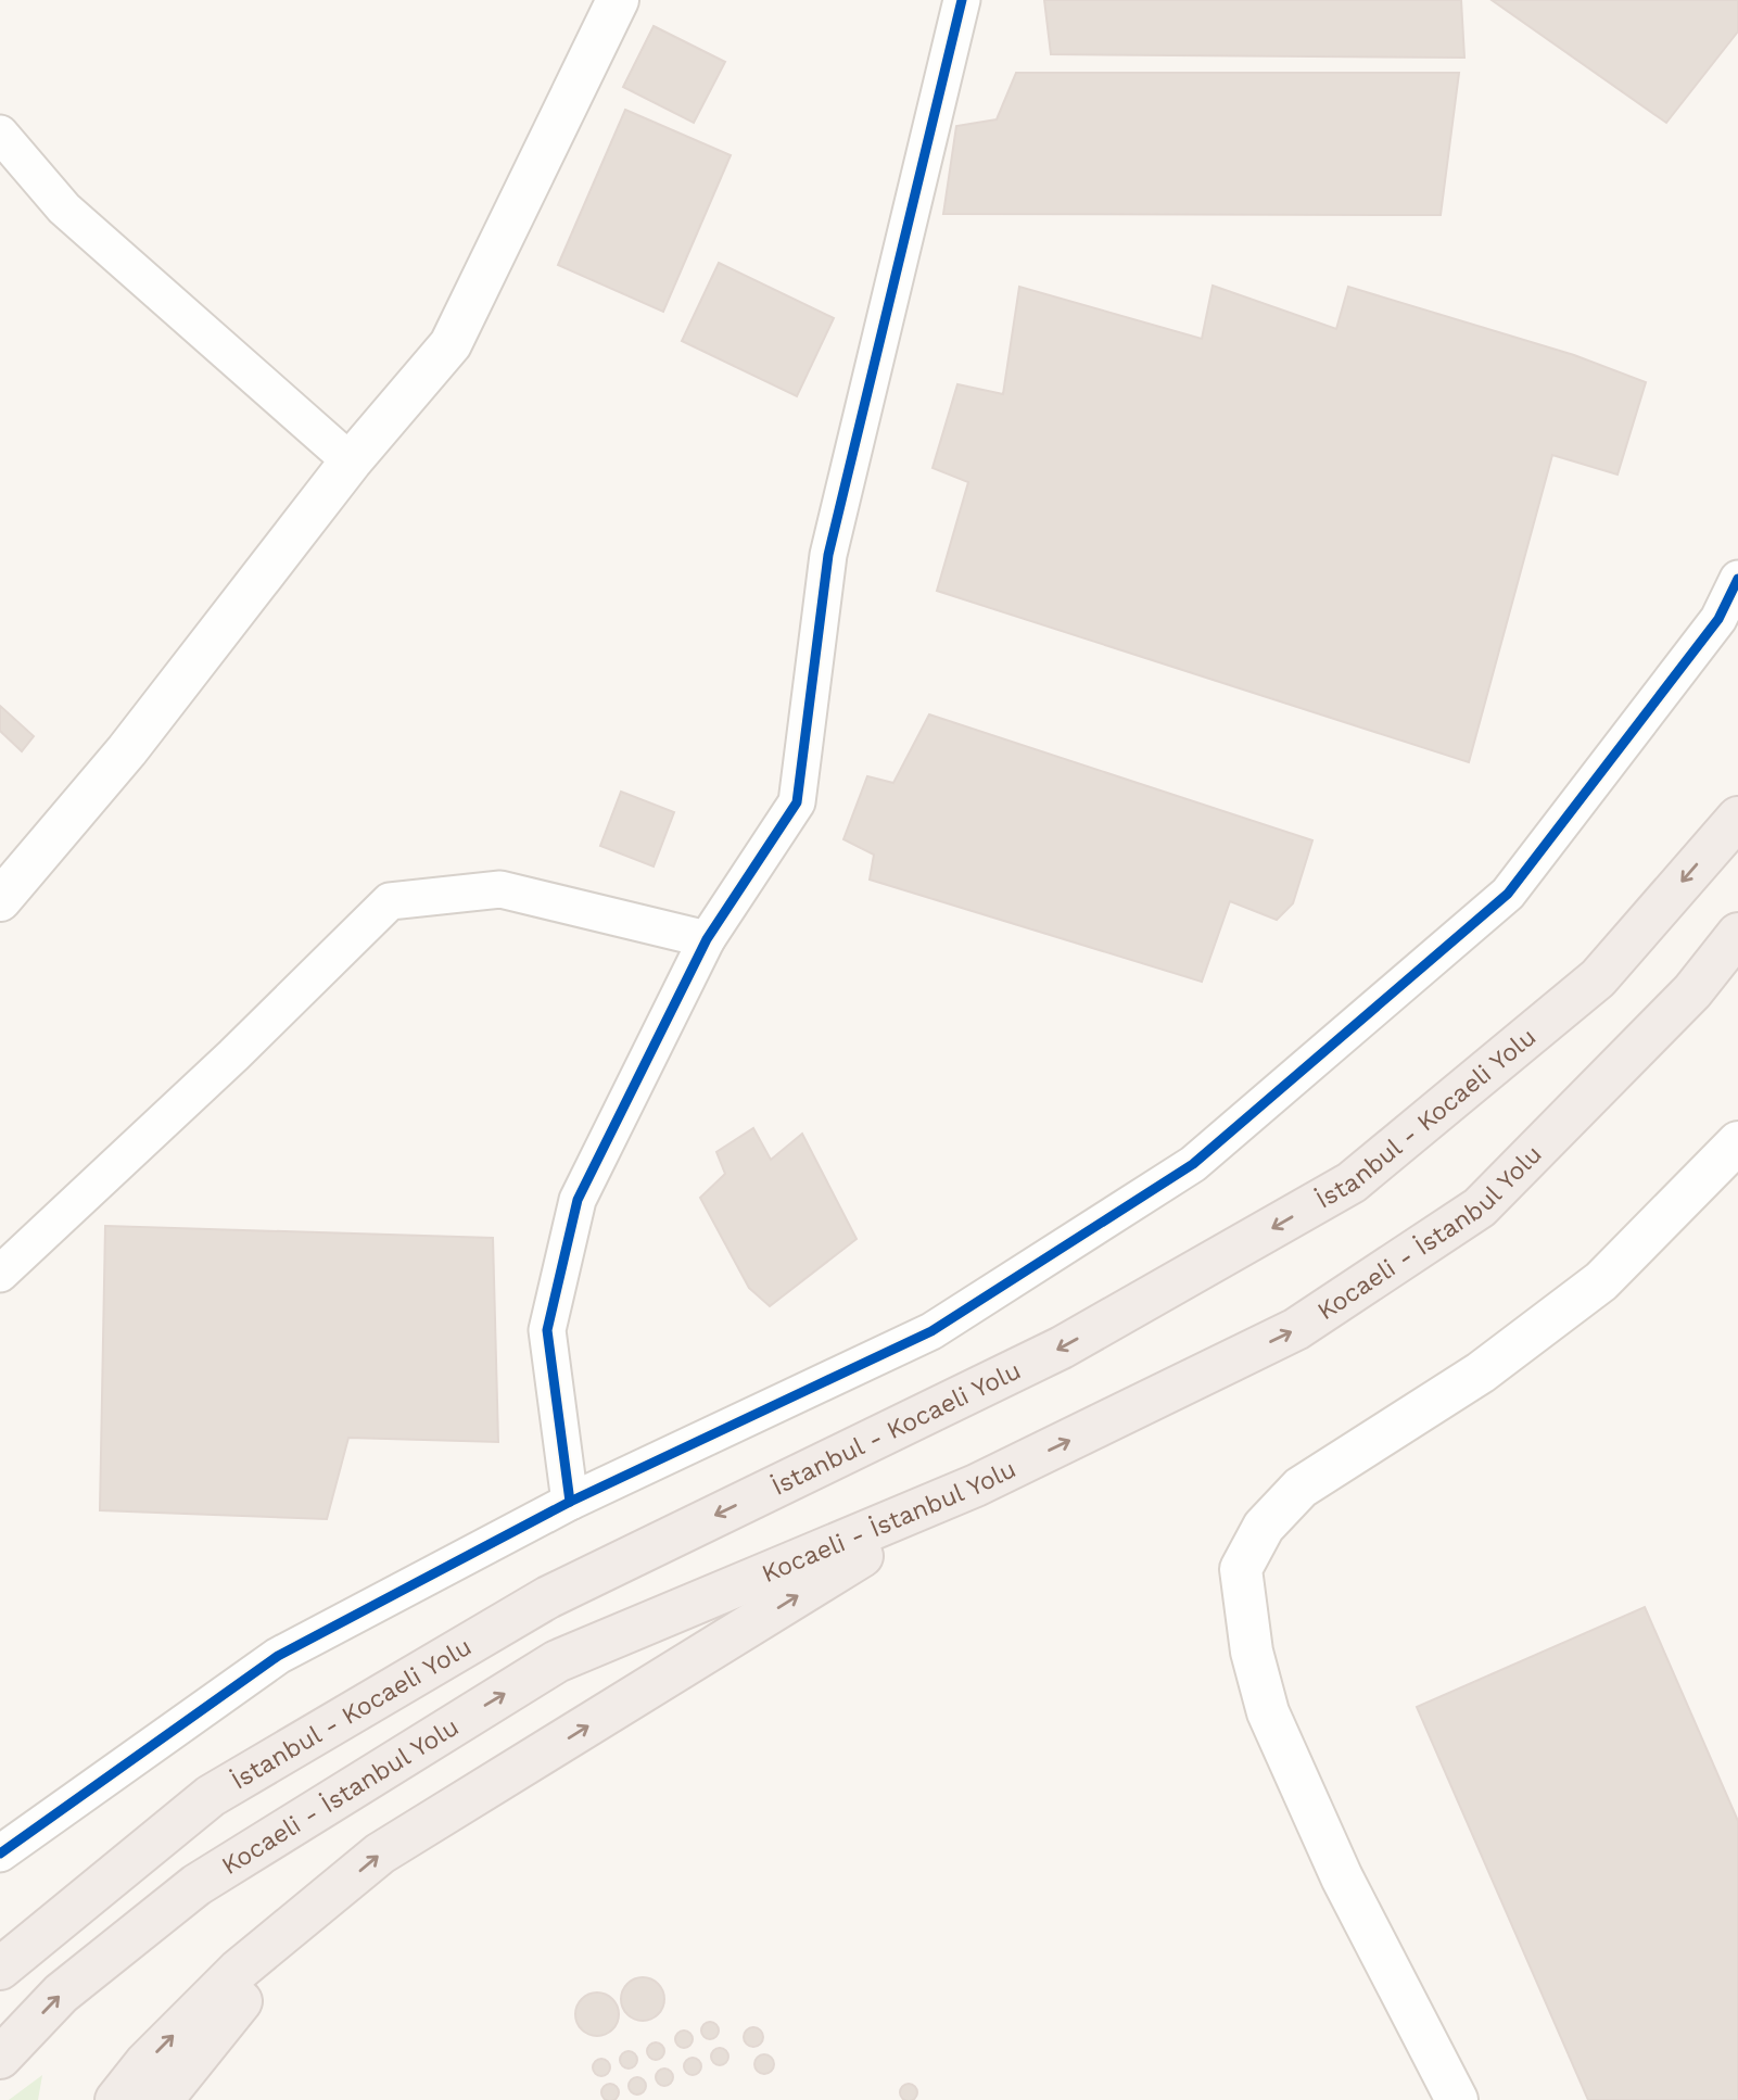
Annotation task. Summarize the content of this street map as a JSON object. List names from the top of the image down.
{
  "streets": {
    "highway": ["İstanbul - Kocaeli Yolu", "Kocaeli - İstanbul Yolu"]
  }
}
